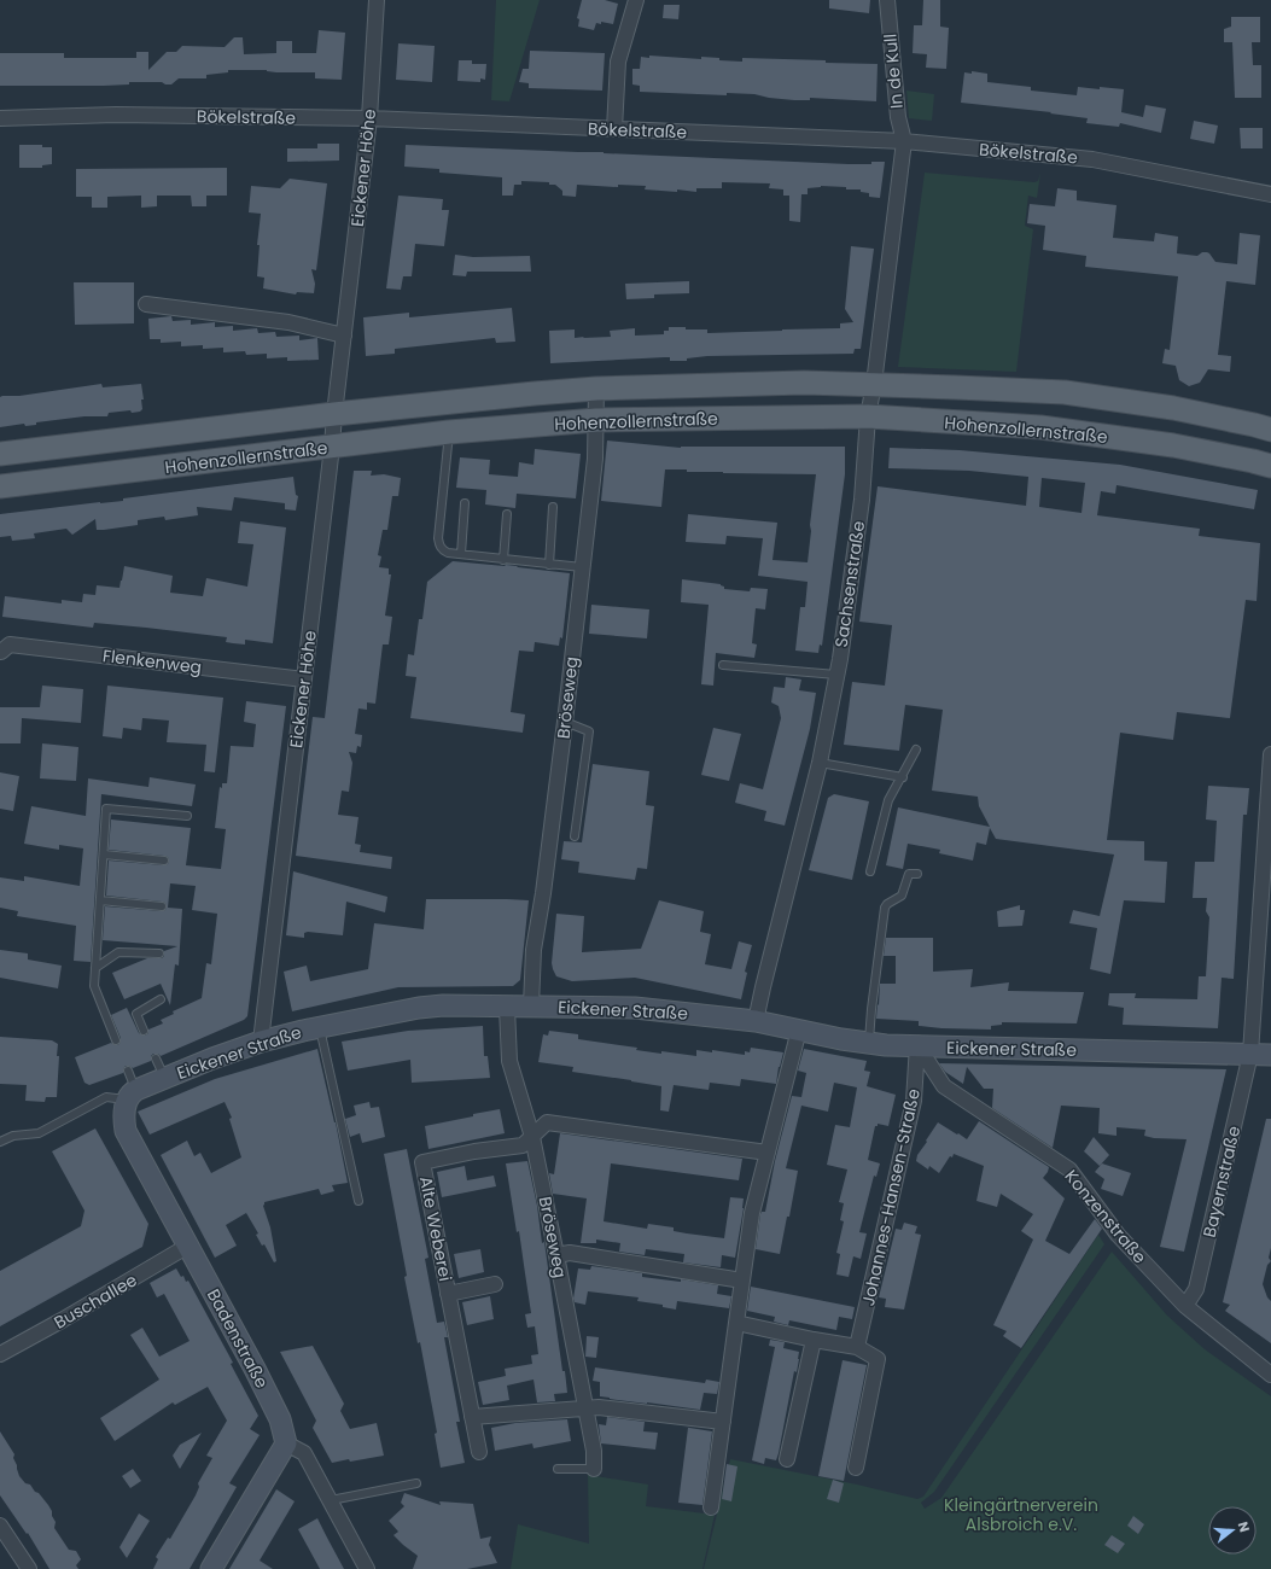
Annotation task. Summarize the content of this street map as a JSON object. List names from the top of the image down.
{
  "streets": {
    "main road": ["Hohenzollernstraße"],
    "street": [
      "In de Kull",
      "Bökelstraße",
      "Eickener Höhe",
      "Sachsenstraße",
      "Flenkenweg",
      "Bröseweg",
      "Eickener Straße",
      "Bayernstraße",
      "Johannes-Hansen-Straße",
      "Konzenstraße",
      "Alte Weberei",
      "Buschallee",
      "Badenstraße"
    ]
  },
  "crossings": [
    ["In de Kull", "Bökelstraße"],
    ["In de Kull", "Sachsenstraße"],
    ["Bökelstraße", "Eickener Höhe"],
    ["Bökelstraße", "Sachsenstraße"],
    ["Eickener Höhe", "Hohenzollernstraße"],
    ["Eickener Höhe", "Flenkenweg"],
    ["Eickener Höhe", "Eickener Straße"],
    ["Hohenzollernstraße", "Sachsenstraße"],
    ["Hohenzollernstraße", "Bröseweg"],
    ["Sachsenstraße", "Eickener Straße"],
    ["Bröseweg", "Eickener Straße"],
    ["Bröseweg", "Alte Weberei"],
    ["Eickener Straße", "Bayernstraße"],
    ["Eickener Straße", "Johannes-Hansen-Straße"],
    ["Eickener Straße", "Konzenstraße"],
    ["Eickener Straße", "Badenstraße"],
    ["Bayernstraße", "Konzenstraße"],
    ["Johannes-Hansen-Straße", "Konzenstraße"],
    ["Buschallee", "Badenstraße"]
  ],
  "parks": ["Kleingärtnerverein Alsbroich e.V."],
  "north": "right"
}
